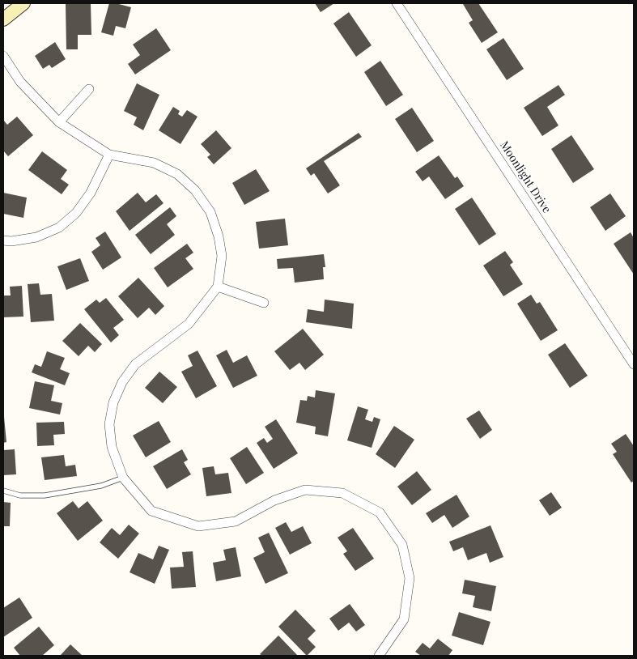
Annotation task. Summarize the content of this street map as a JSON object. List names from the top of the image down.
{
  "streets": {
    "street": ["Moonlight Drive"]
  }
}
